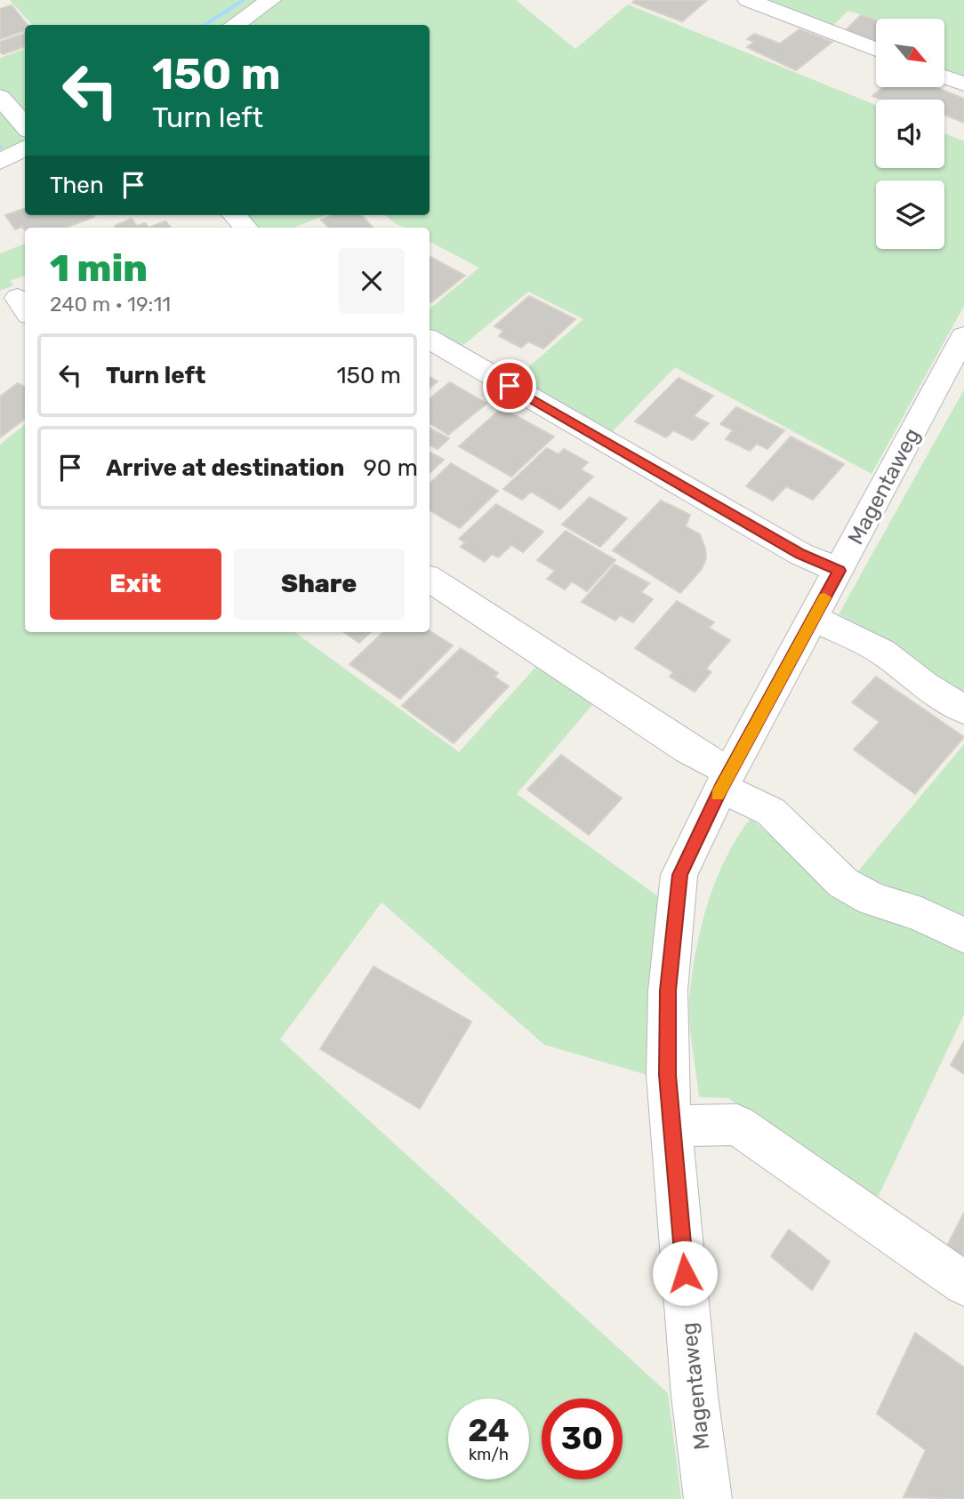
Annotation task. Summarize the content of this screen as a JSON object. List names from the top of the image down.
{
  "streets": {
    "street": ["Magentaweg"]
  },
  "north": "bottom right",
  "page": {
    "turn": ["150 m", "Turn left"],
    "then": "Then",
    "heading": ["1 min", "240 m · 19:11"],
    "list": [
      {
        "name": "Turn left",
        "value": "150 m"
      },
      {
        "name": "Arrive at destination",
        "value": "90 m"
      }
    ],
    "buttons": ["Exit", "Share"],
    "speed": "24 km/h",
    "limit": "30"
  }
}
